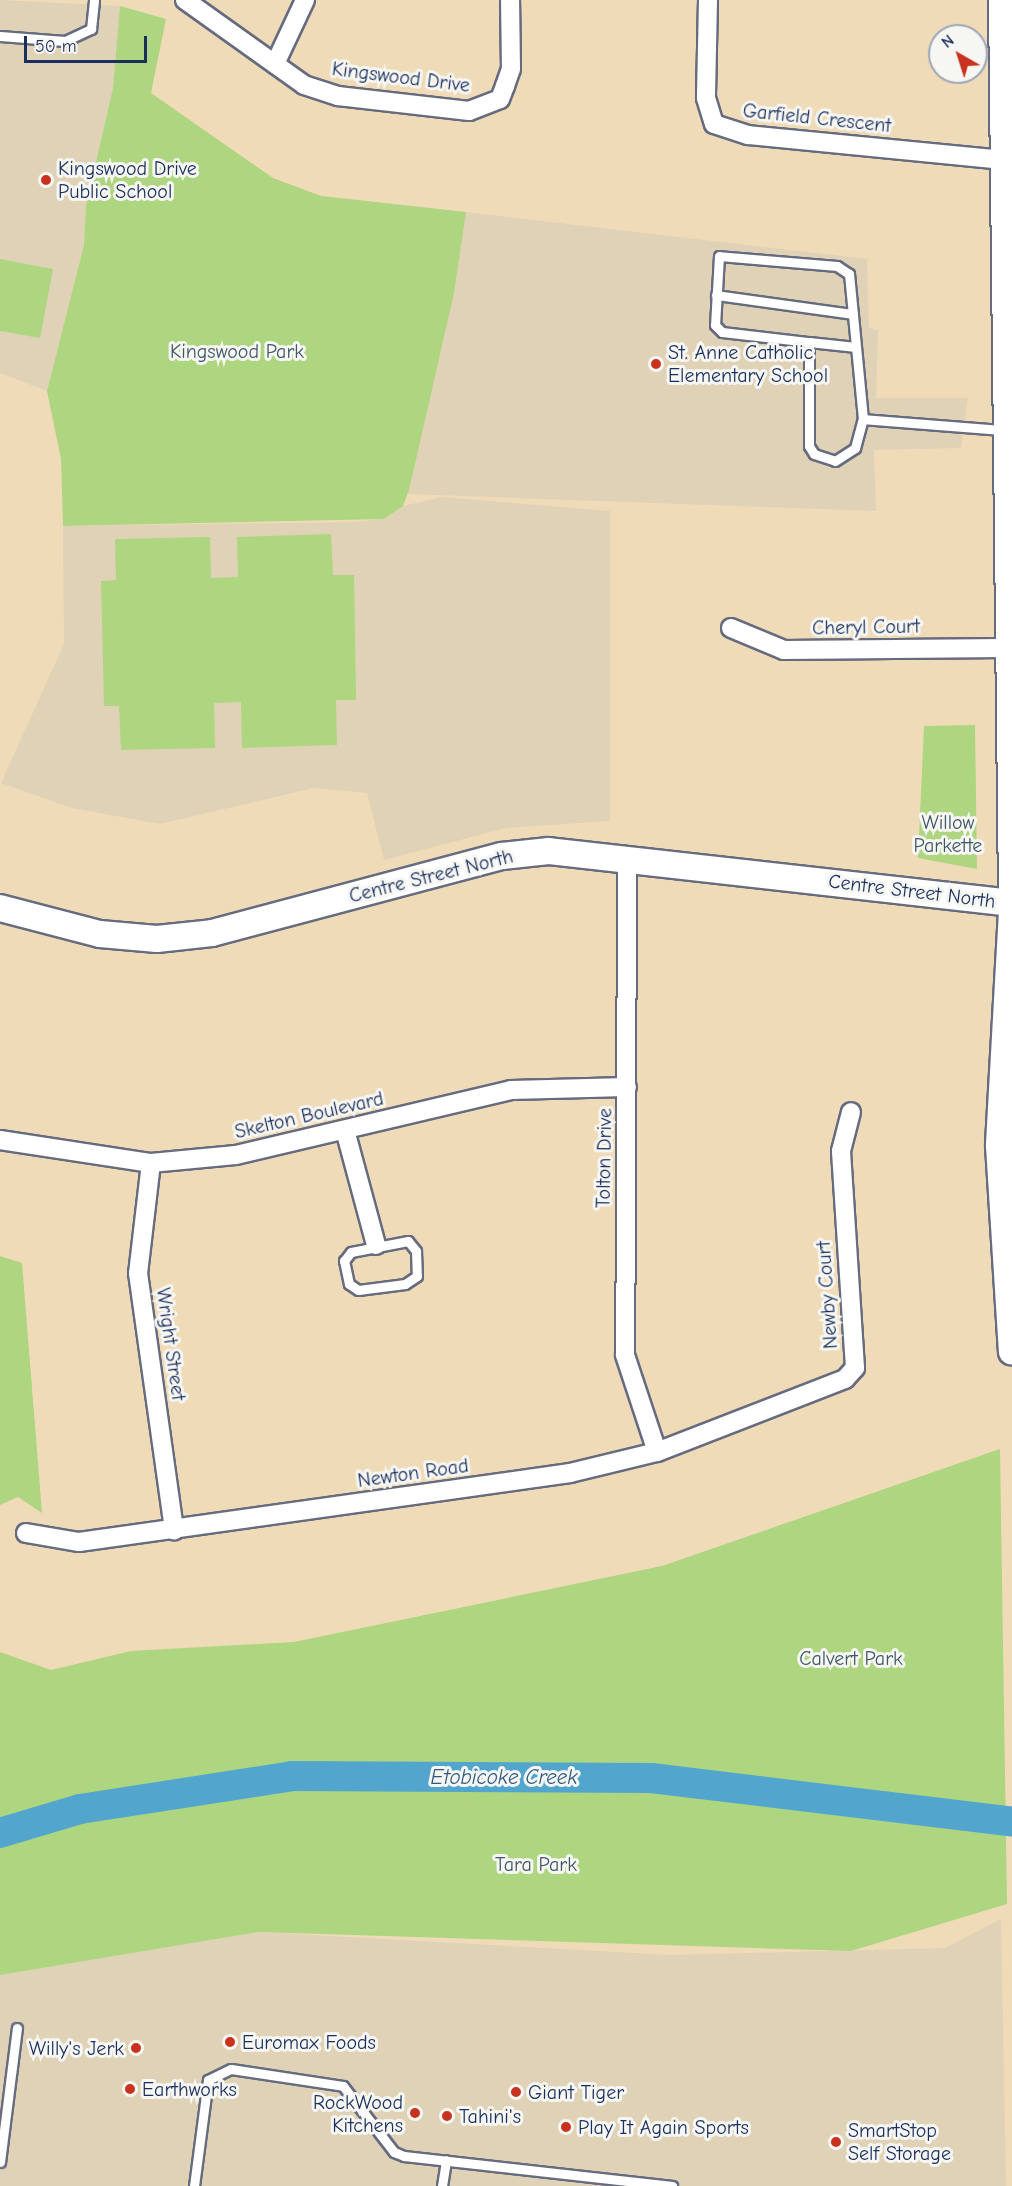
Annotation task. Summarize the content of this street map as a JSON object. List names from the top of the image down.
{
  "streets": {
    "street": [
      "Kingswood Drive",
      "Garfield Crescent",
      "Cheryl Court",
      "Centre Street North",
      "Skelton Boulevard",
      "Tolton Drive",
      "Newby Court",
      "Wright Street",
      "Newton Road"
    ]
  },
  "crossings": [
    ["Centre Street North", "Tolton Drive"],
    ["Skelton Boulevard", "Tolton Drive"],
    ["Skelton Boulevard", "Wright Street"],
    ["Tolton Drive", "Newby Court"],
    ["Tolton Drive", "Newton Road"],
    ["Newby Court", "Newton Road"],
    ["Wright Street", "Newton Road"]
  ],
  "water": ["Etobicoke Creek"],
  "parks": [
    "Kingswood Park",
    "Willow Parkette",
    "Calvert Park",
    "Tara Park"
  ],
  "places": [
    "Kingswood Drive Public School",
    "St. Anne Catholic Elementary School",
    "Euromax Foods",
    "Willy's Jerk",
    "Earthworks",
    "Giant Tiger",
    "RockWood Kitchens",
    "Tahini's",
    "Play It Again Sports",
    "SmartStop Self Storage"
  ],
  "scale_bar": "50 m",
  "north": "top left"
}
